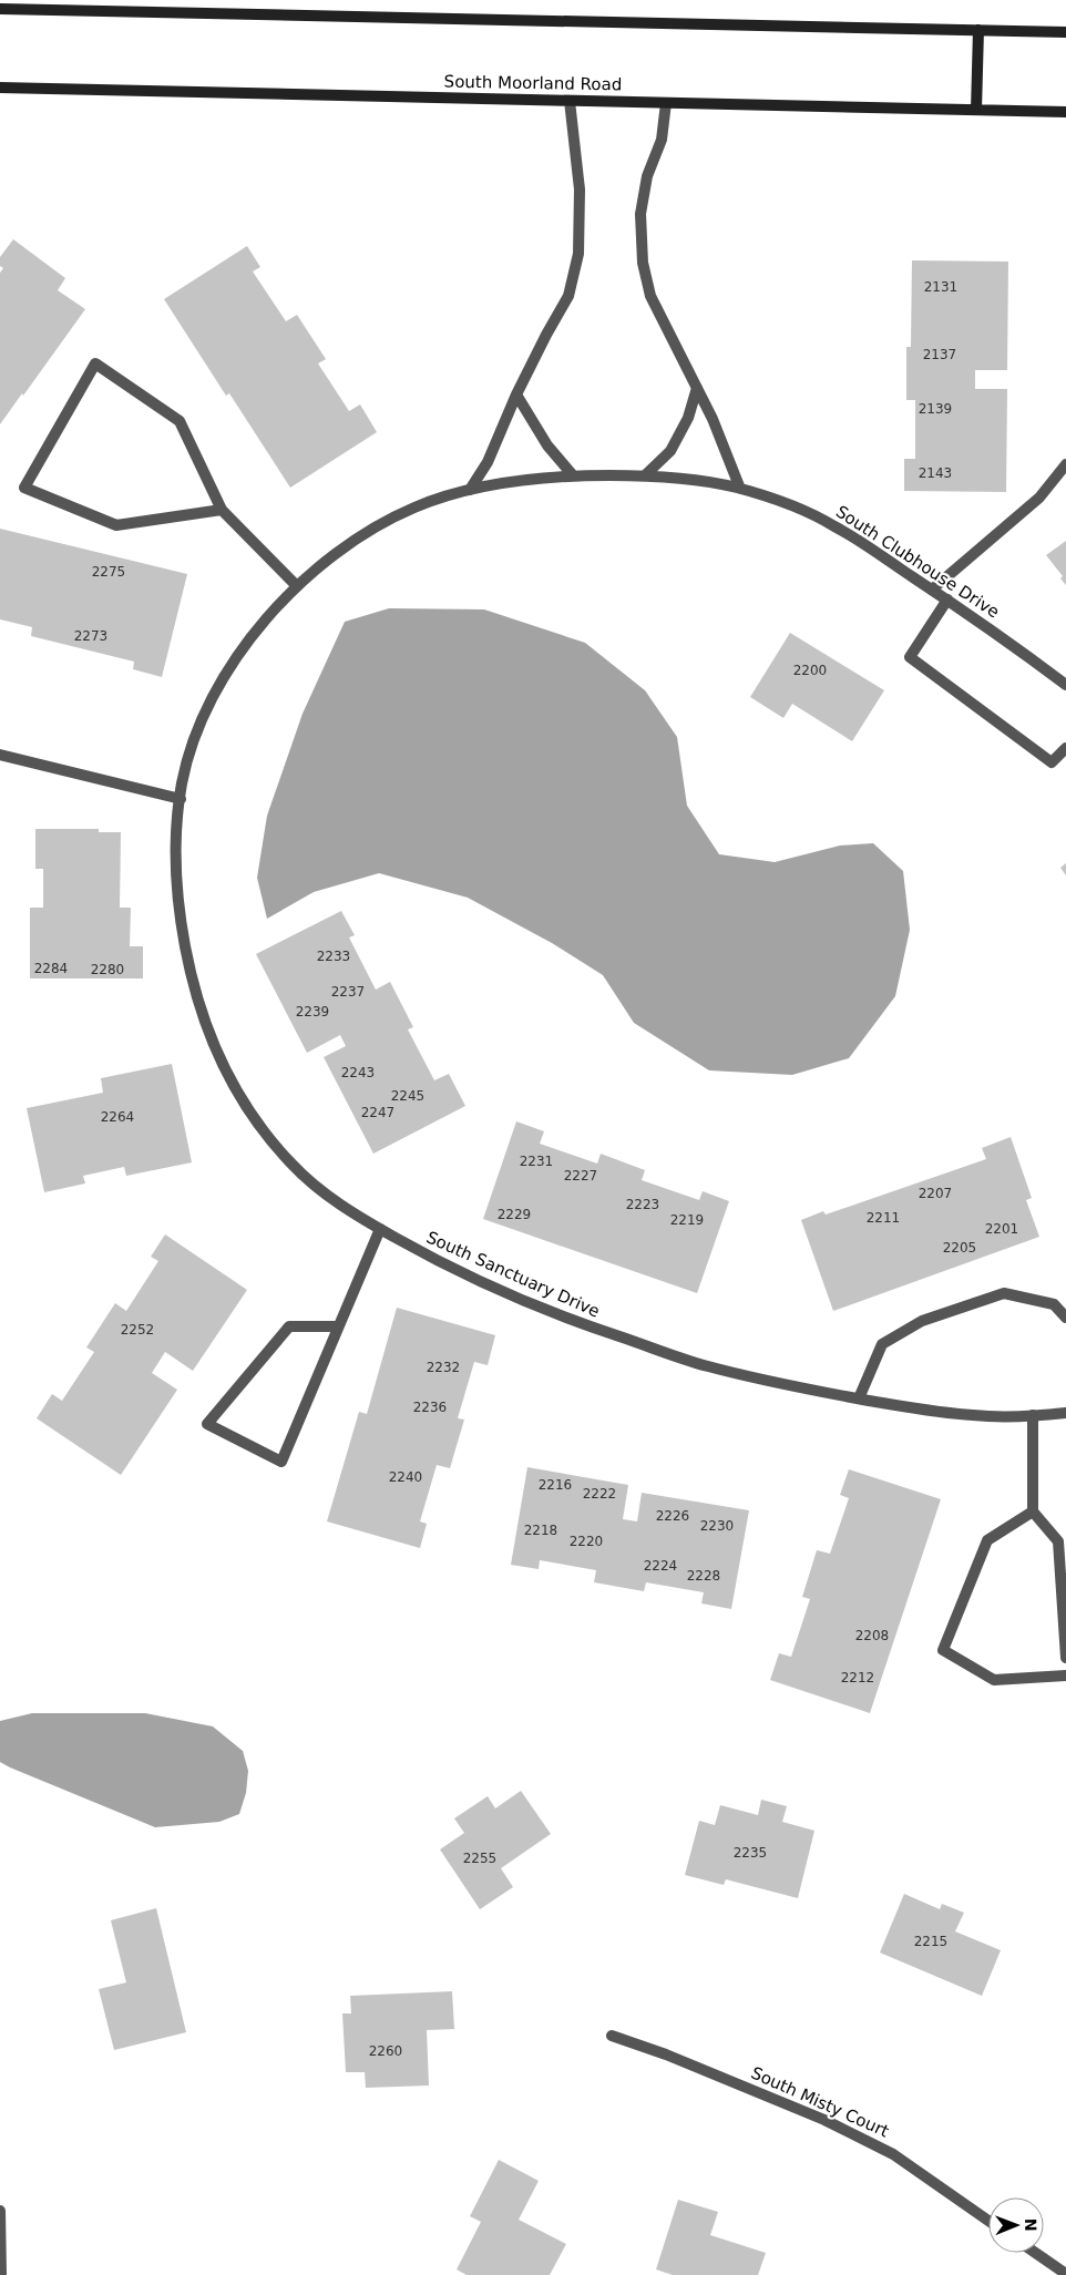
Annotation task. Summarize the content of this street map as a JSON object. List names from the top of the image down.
{
  "streets": {
    "main road": ["South Moorland Road"],
    "street": ["South Clubhouse Drive", "South Sanctuary Drive", "South Misty Court"]
  },
  "crossings": [
    ["South Clubhouse Drive", "South Sanctuary Drive"]
  ],
  "house_numbers": [
    "2131",
    "2137",
    "2139",
    "2143",
    "2275",
    "2273",
    "2200",
    "2233",
    "2284",
    "2280",
    "2237",
    "2239",
    "2243",
    "2245",
    "2247",
    "2264",
    "2231",
    "2227",
    "2207",
    "2223",
    "2229",
    "2211",
    "2219",
    "2201",
    "2205",
    "2252",
    "2232",
    "2236",
    "2240",
    "2216",
    "2222",
    "2226",
    "2230",
    "2218",
    "2220",
    "2224",
    "2228",
    "2208",
    "2212",
    "2235",
    "2255",
    "2215",
    "2260"
  ],
  "north": "right"
}
